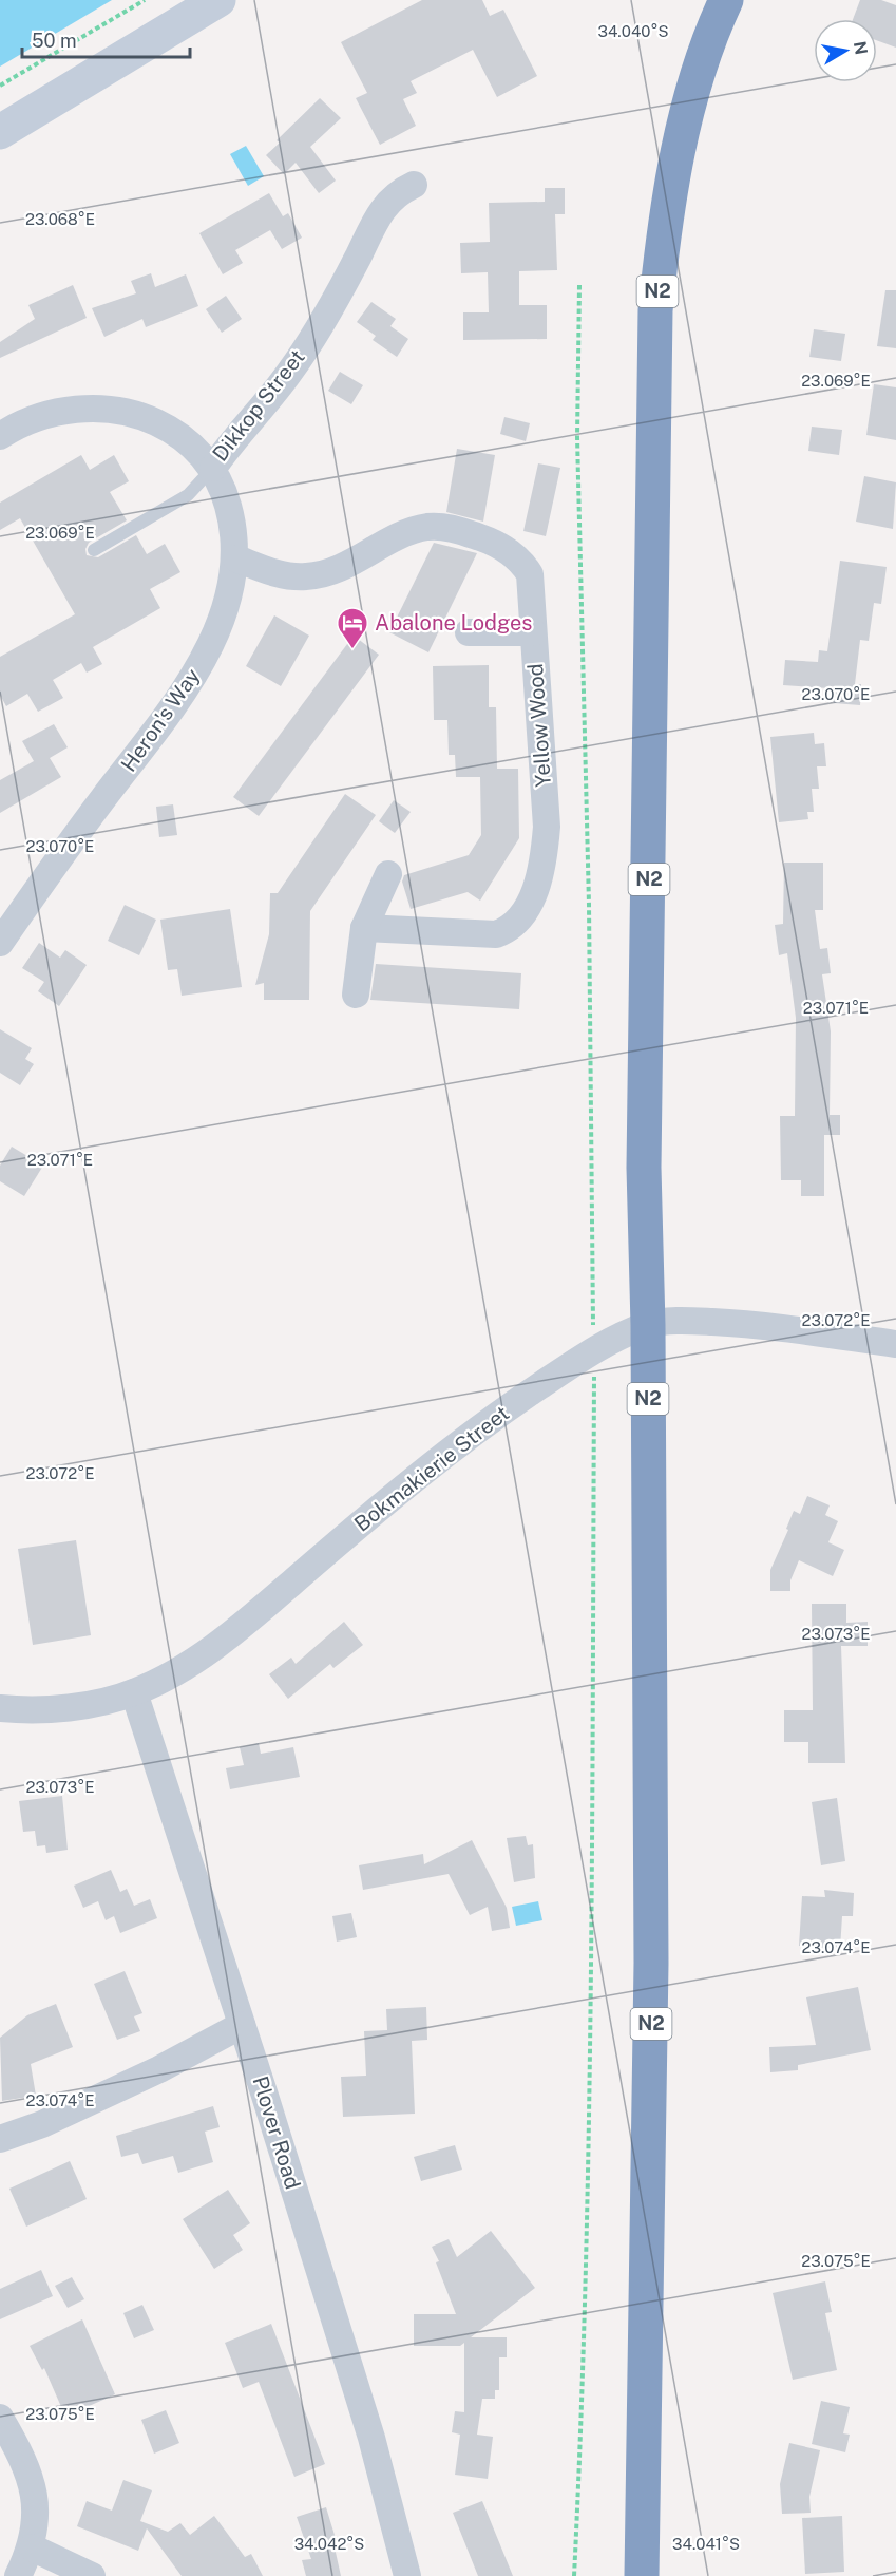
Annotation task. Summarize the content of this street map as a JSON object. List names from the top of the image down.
{
  "streets": {
    "highway": ["N2"],
    "street": [
      "Dikkop Street",
      "Heron's Way",
      "Yellow Wood",
      "Bokmakierie Street",
      "Plover Road"
    ]
  },
  "crossings": [
    ["N2", "Bokmakierie Street"],
    ["Dikkop Street", "Heron's Way"],
    ["Heron's Way", "Yellow Wood"],
    ["Bokmakierie Street", "Plover Road"]
  ],
  "places": {
    "hotel": ["Abalone Lodges"]
  },
  "scale_bar": "50 m",
  "north": "right",
  "coordinates": [
    "34.040°S",
    "23.068°E",
    "23.069°E",
    "23.070°E",
    "23.071°E",
    "23.072°E",
    "23.073°E",
    "23.074°E",
    "23.075°E",
    "34.042°S",
    "34.041°S"
  ]
}
